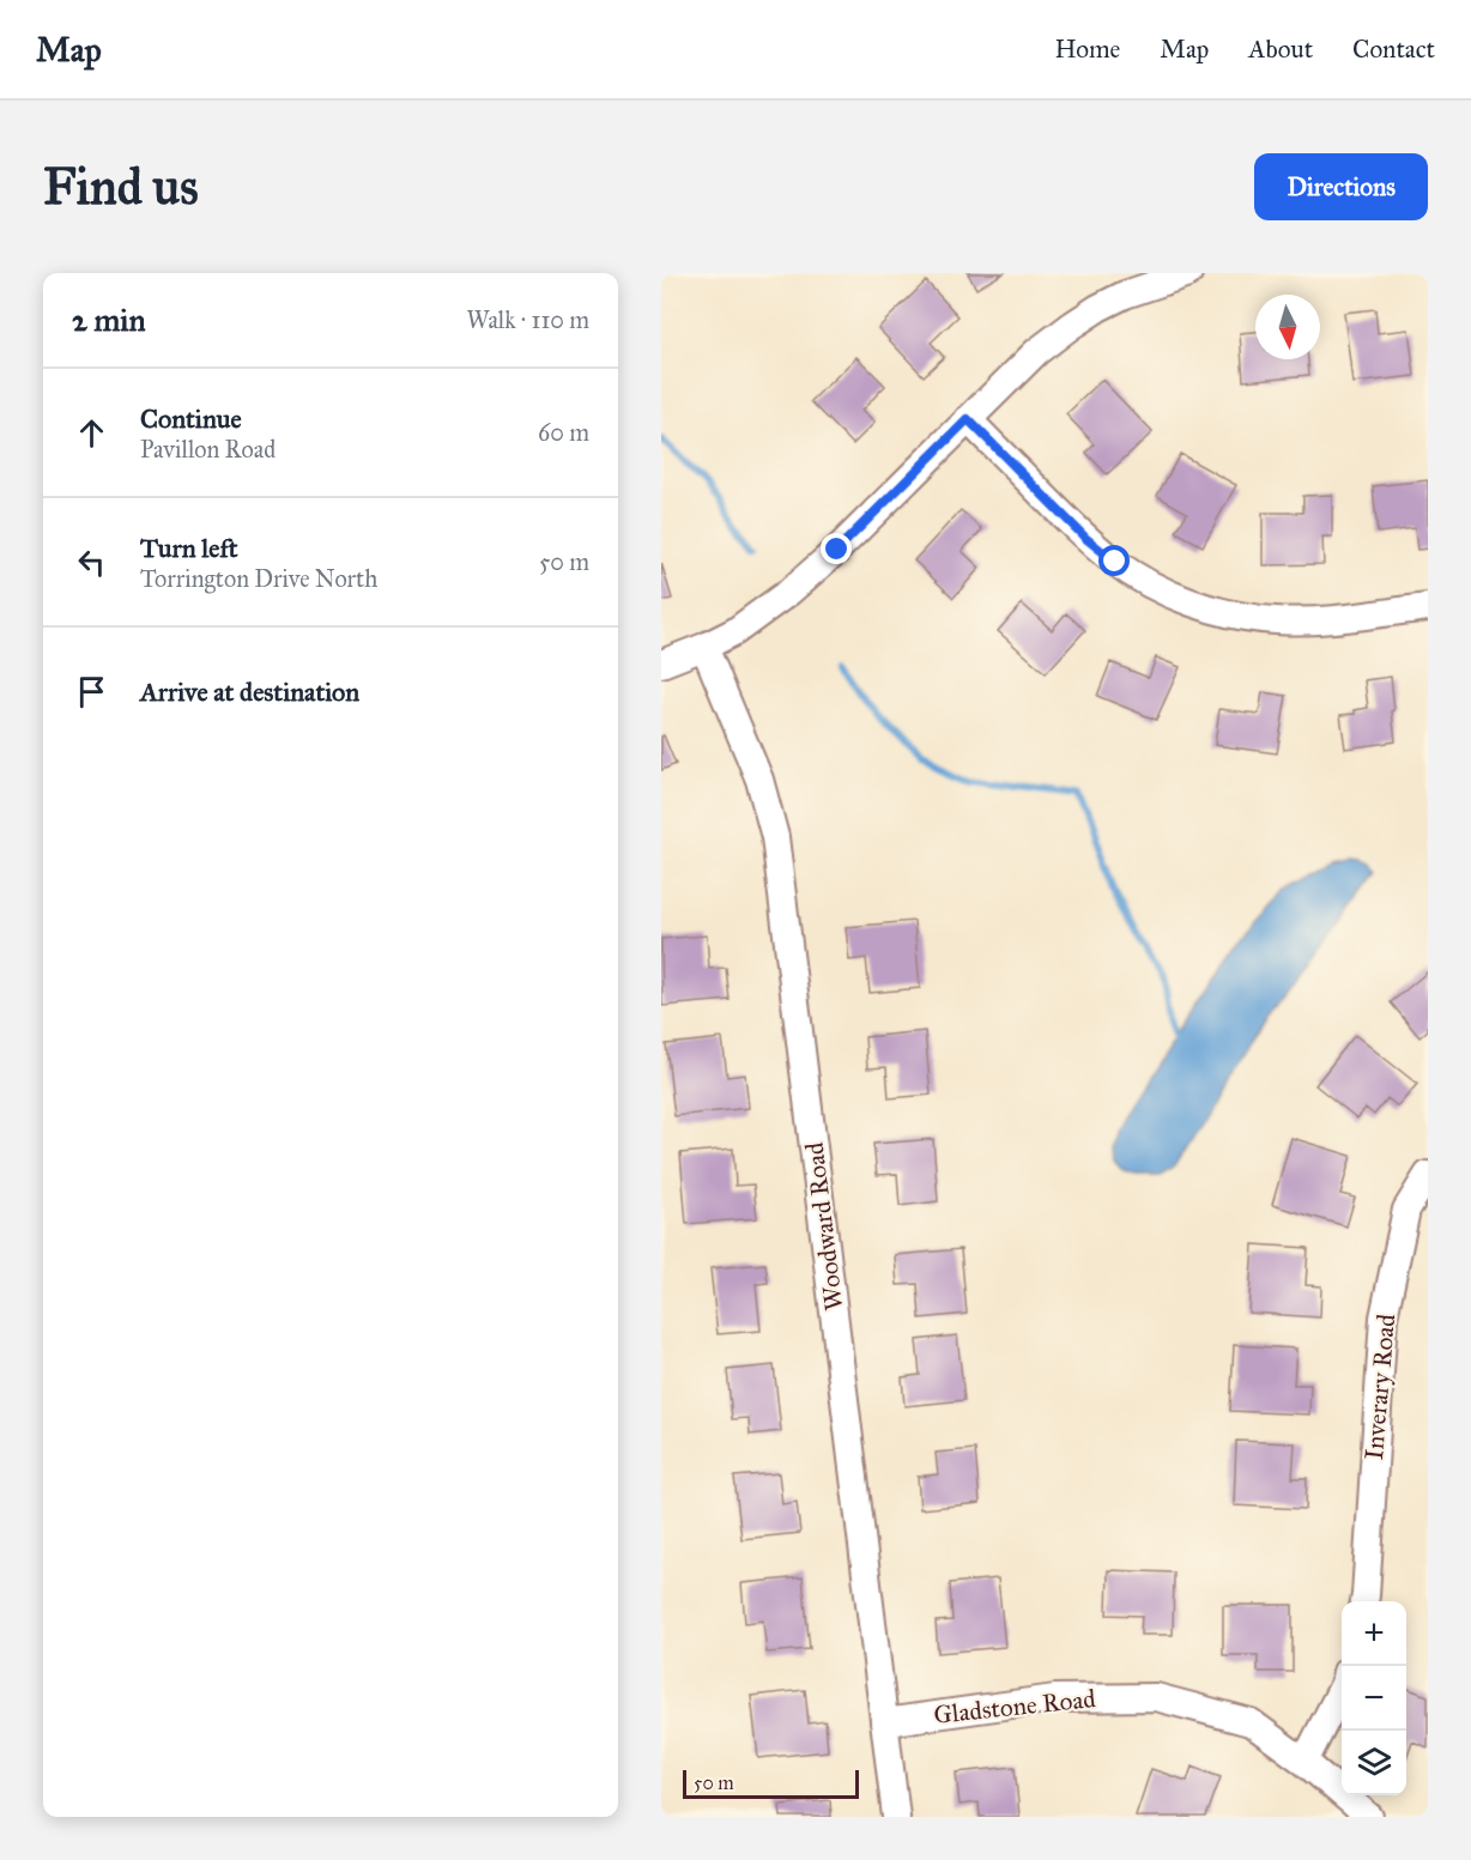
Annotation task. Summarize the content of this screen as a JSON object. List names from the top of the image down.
{
  "streets": {
    "street": ["Woodward Road", "Inverary Road", "Gladstone Road"]
  },
  "crossings": [
    ["Woodward Road", "Gladstone Road"]
  ],
  "scale_bar": "50 m",
  "north": "bottom",
  "page": {
    "header": "Map",
    "nav": [
      "Home",
      "Map",
      "About",
      "Contact"
    ],
    "buttons": "Directions",
    "title": "Find us",
    "heading": ["2 min", "Walk · 110 m"],
    "list": [
      ["Continue", "Pavillon Road", "60 m"],
      ["Turn left", "Torrington Drive North", "50 m"],
      "Arrive at destination"
    ],
    "map_buttons": ["+", "−"],
    "scale": "50 m"
  }
}
